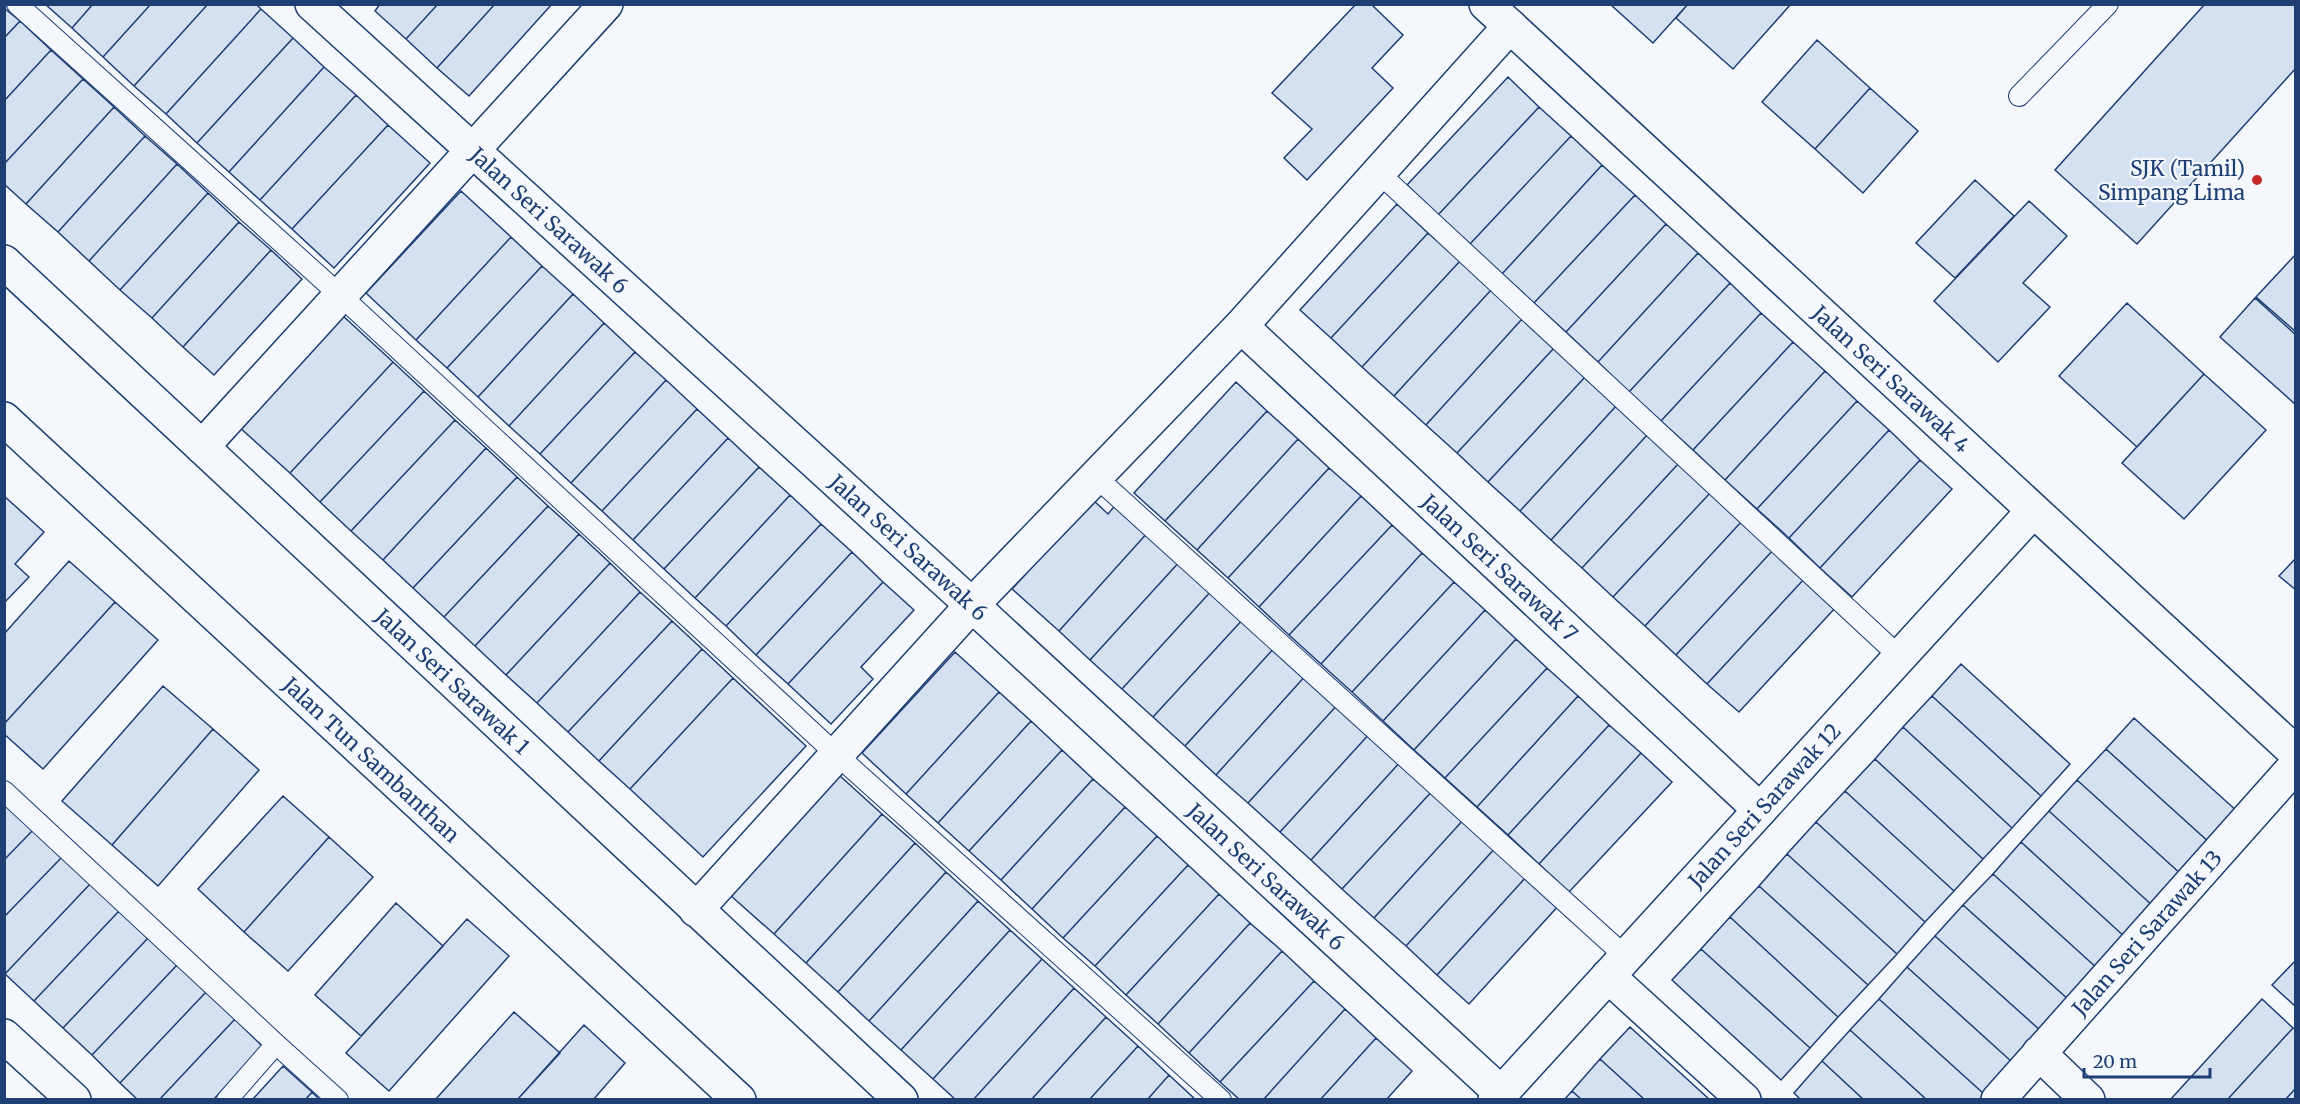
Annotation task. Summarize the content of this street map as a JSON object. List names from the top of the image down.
{
  "streets": {
    "street": [
      "Jalan Seri Sarawak 6",
      "Jalan Seri Sarawak 4",
      "Jalan Seri Sarawak 7",
      "Jalan Seri Sarawak 1",
      "Jalan Tun Sambanthan",
      "Jalan Seri Sarawak 12",
      "Jalan Seri Sarawak 13"
    ]
  },
  "crossings": [
    ["Jalan Seri Sarawak 6", "Jalan Seri Sarawak 12"],
    ["Jalan Seri Sarawak 4", "Jalan Seri Sarawak 12"],
    ["Jalan Seri Sarawak 7", "Jalan Seri Sarawak 12"]
  ],
  "places": ["SJK (Tamil) Simpang Lima"],
  "scale_bar": "20 m"
}
